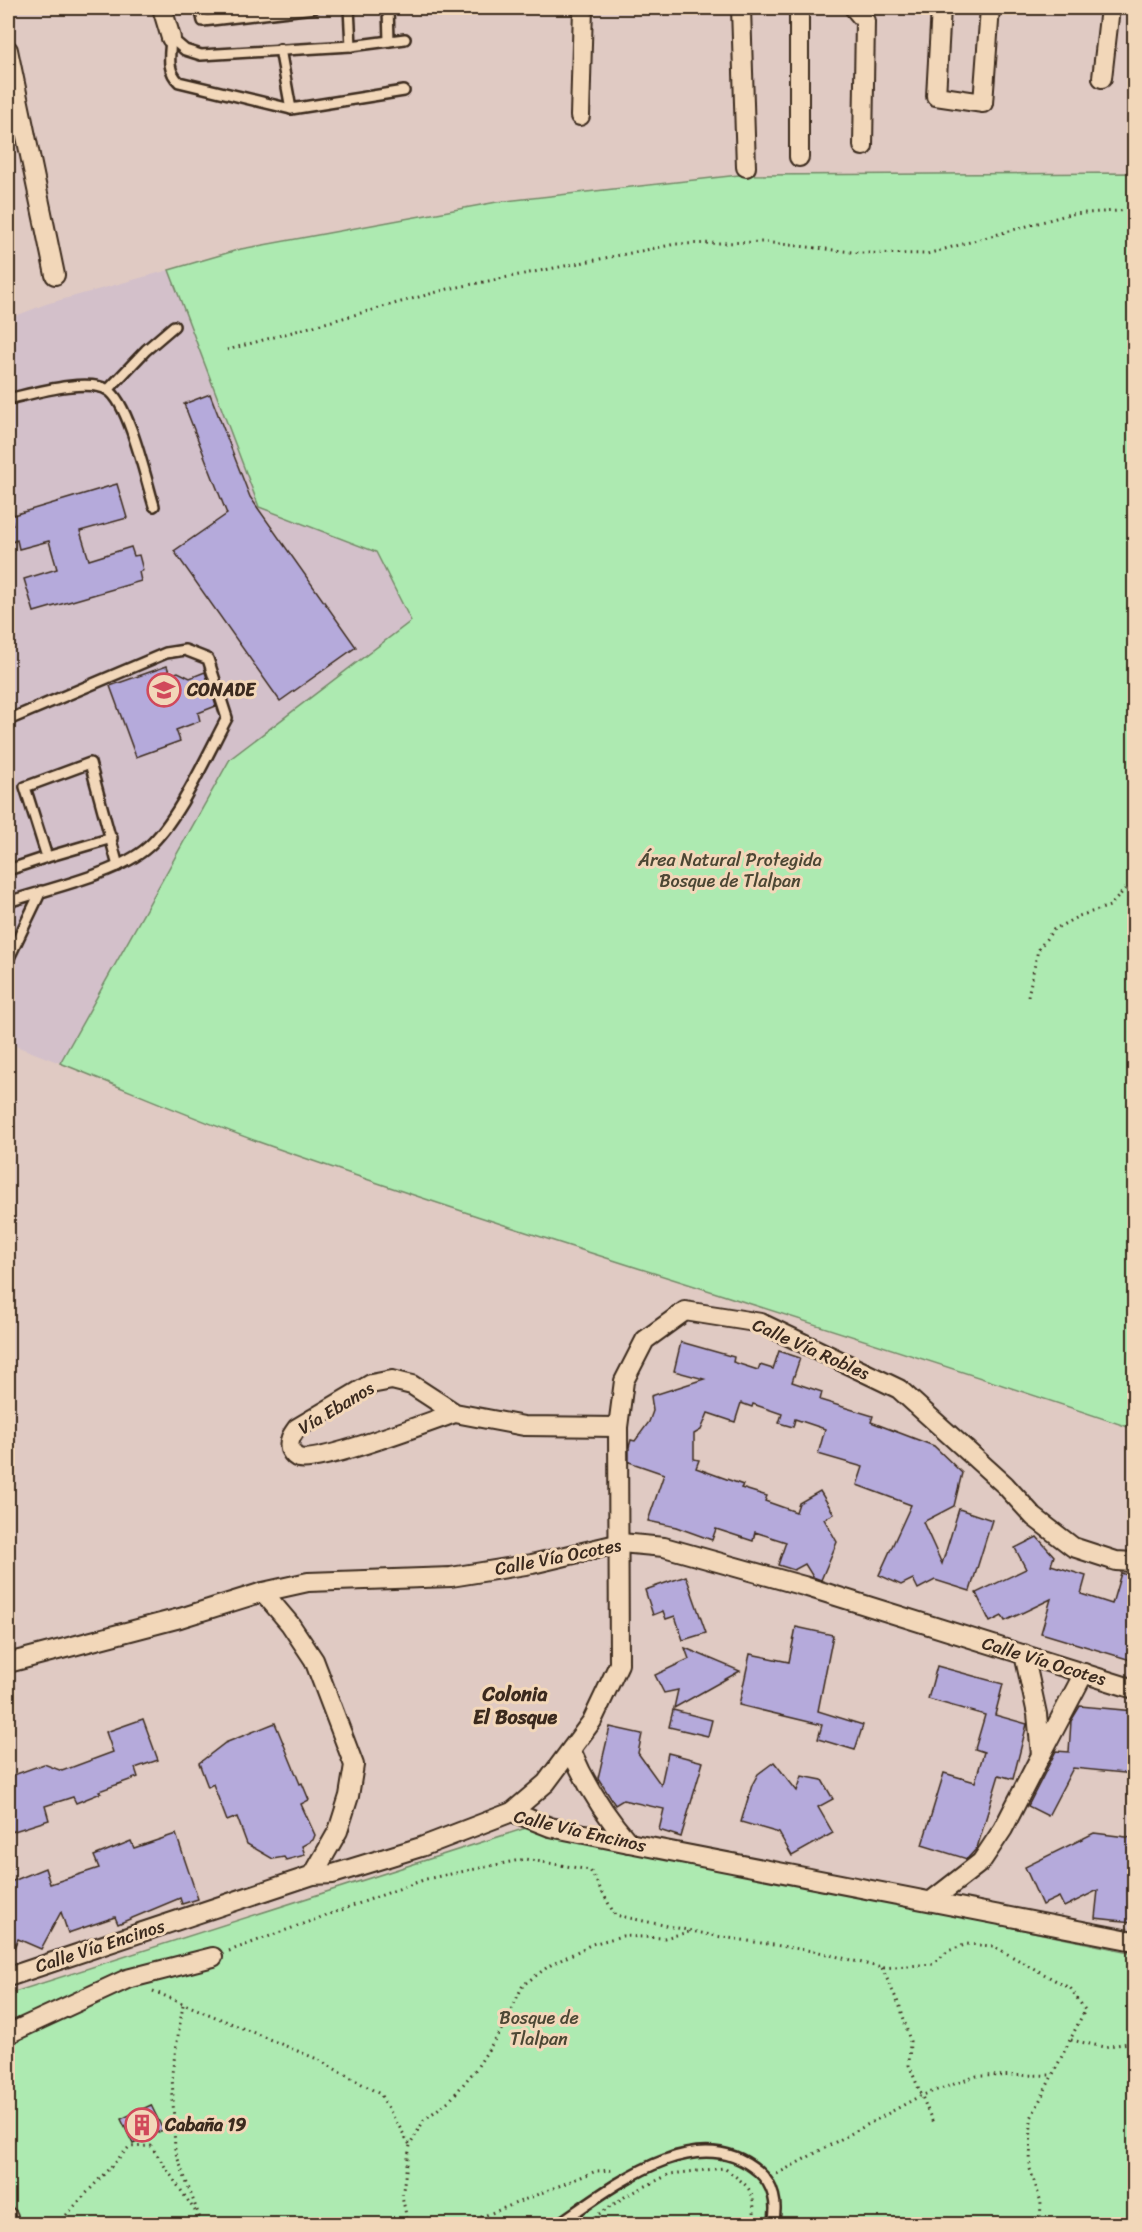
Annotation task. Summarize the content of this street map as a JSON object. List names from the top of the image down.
{
  "streets": {
    "street": [
      "Calle Vía Robles",
      "Vía Ebanos",
      "Calle Vía Ocotes",
      "Calle Vía Encinos"
    ]
  },
  "crossings": [
    ["Calle Vía Robles", "Vía Ebanos"],
    ["Calle Vía Robles", "Calle Vía Ocotes"],
    ["Calle Vía Robles", "Calle Vía Encinos"]
  ],
  "districts": ["Colonia El Bosque"],
  "parks": ["Área Natural Protegida Bosque de Tlalpan", "Bosque de Tlalpan"],
  "places": {
    "school or university": ["CONADE"],
    "building": ["Cabaña 19"]
  }
}
